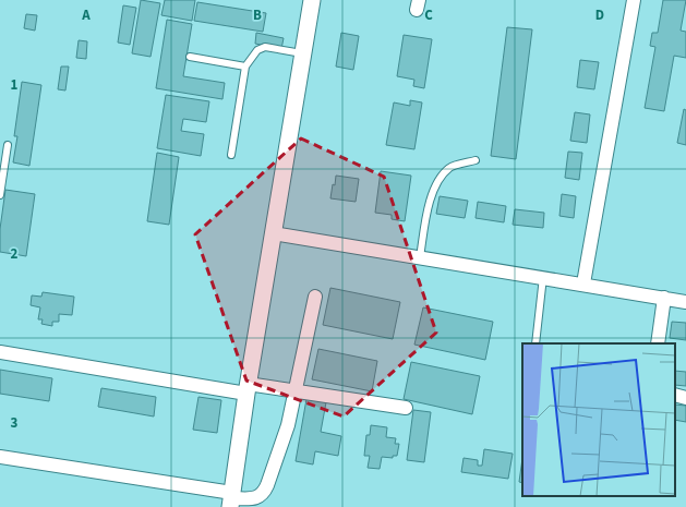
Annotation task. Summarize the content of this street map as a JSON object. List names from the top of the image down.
{
  "grid": {
    "columns": [
      "A",
      "B",
      "C",
      "D"
    ],
    "rows": ["1", "2", "3"]
  }
}
